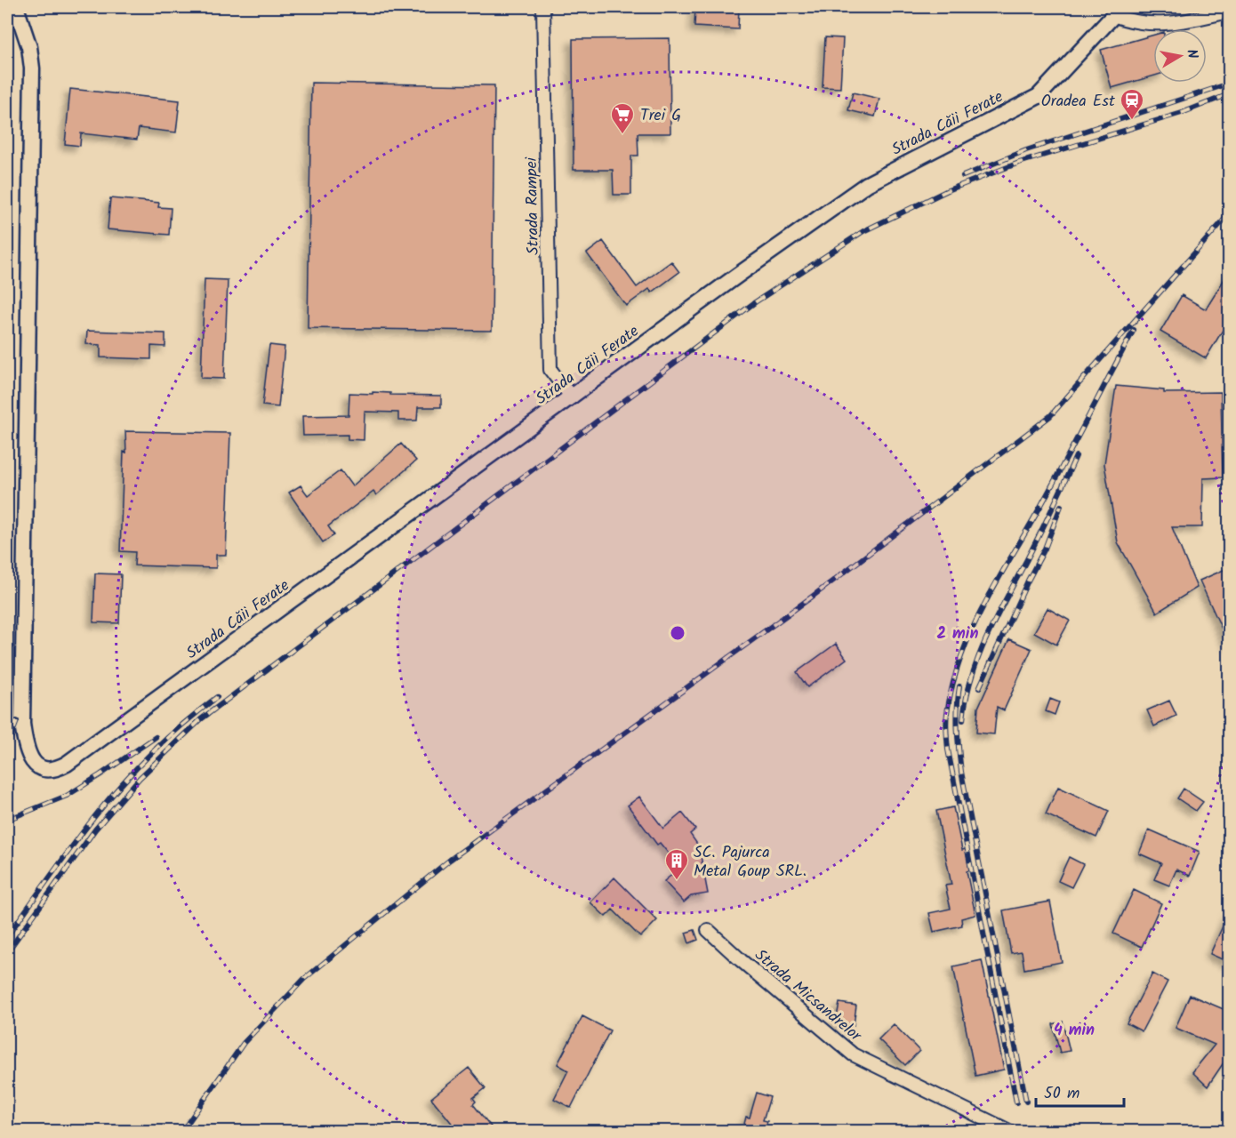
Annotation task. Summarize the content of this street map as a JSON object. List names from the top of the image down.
{
  "streets": {
    "street": ["Strada Căii Ferate", "Strada Rampei", "Strada Micsandrelor"]
  },
  "crossings": [
    ["Strada Căii Ferate", "Strada Rampei"]
  ],
  "places": {
    "station": ["Oradea Est"],
    "supermarket": ["Trei G"],
    "building": ["SC. Pajurca Metal Goup SRL."]
  },
  "scale_bar": "50 m",
  "north": "right",
  "rings": ["2 min", "4 min"]
}
